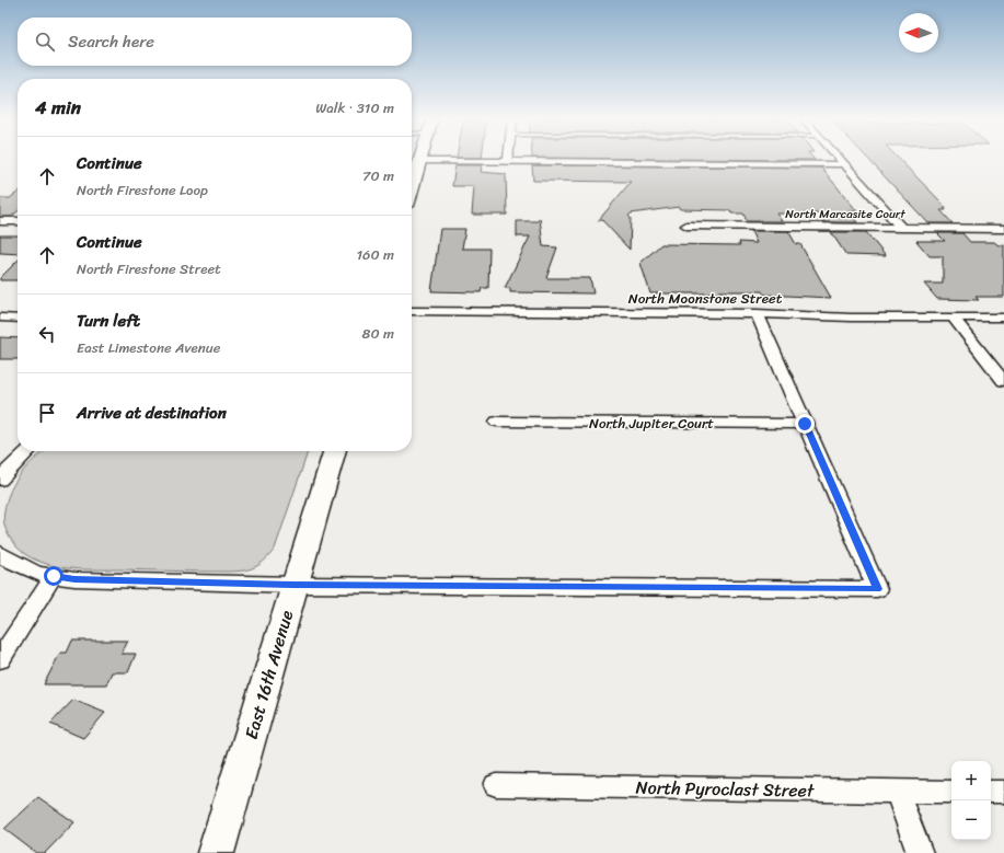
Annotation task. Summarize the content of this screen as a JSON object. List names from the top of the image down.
{
  "streets": {
    "street": [
      "North Marcasite Court",
      "North Moonstone Street",
      "North Jupiter Court",
      "East 16th Avenue",
      "North Pyroclast Street"
    ]
  },
  "north": "left",
  "page": {
    "search": "Search here",
    "heading": ["4 min", "Walk · 310 m"],
    "list": [
      ["Continue", "North Firestone Loop", "70 m"],
      ["Continue", "North Firestone Street", "160 m"],
      ["Turn left", "East Limestone Avenue", "80 m"],
      "Arrive at destination"
    ],
    "map_buttons": ["+", "−"]
  }
}
